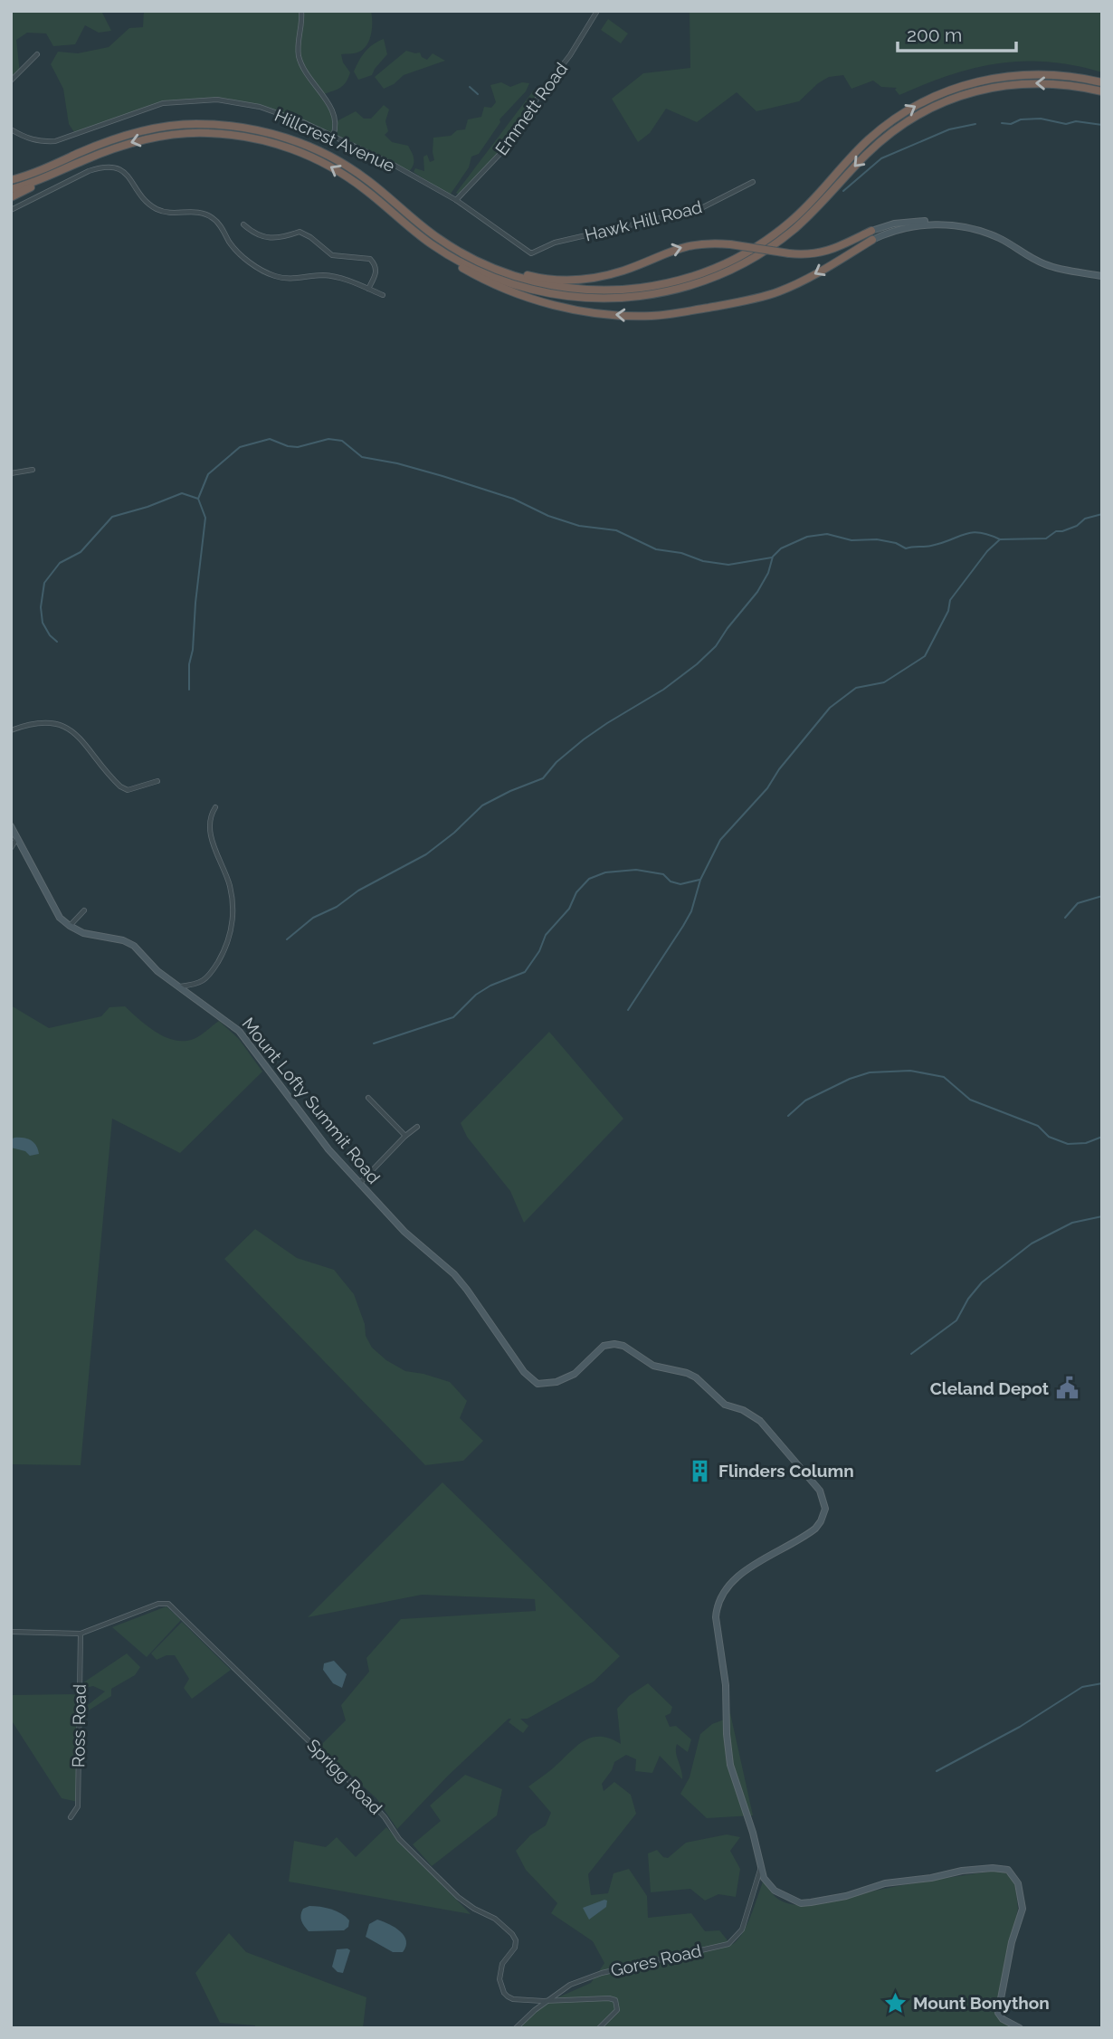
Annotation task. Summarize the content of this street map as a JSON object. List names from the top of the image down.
{
  "streets": {
    "main road": ["Mount Lofty Summit Road"],
    "street": [
      "Emmett Road",
      "Hillcrest Avenue",
      "Hawk Hill Road",
      "Ross Road",
      "Sprigg Road",
      "Gores Road"
    ]
  },
  "crossings": [
    ["Emmett Road", "Hillcrest Avenue"],
    ["Hillcrest Avenue", "Hawk Hill Road"],
    ["Mount Lofty Summit Road", "Gores Road"],
    ["Ross Road", "Sprigg Road"],
    ["Sprigg Road", "Gores Road"]
  ],
  "places": {
    "public building": ["Cleland Depot"],
    "building": ["Flinders Column"],
    "place": ["Mount Bonython"]
  },
  "scale_bar": "200 m"
}
